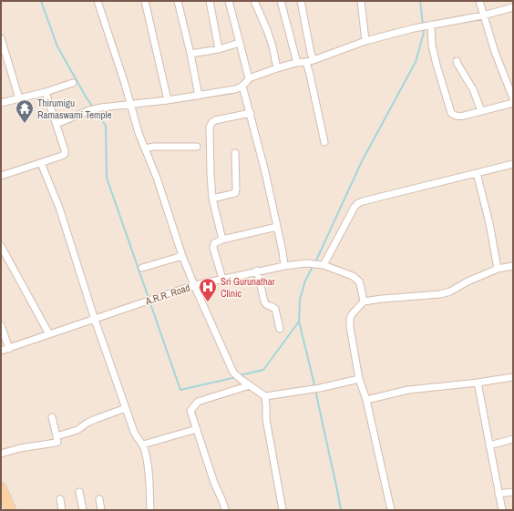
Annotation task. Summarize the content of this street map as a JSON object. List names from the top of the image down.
{
  "streets": {
    "street": ["A.R.R. Road"]
  },
  "places": {
    "temple": ["Thirumigu Ramaswami Temple"],
    "hospital": ["Sri Gurunathar Clinic"]
  }
}
